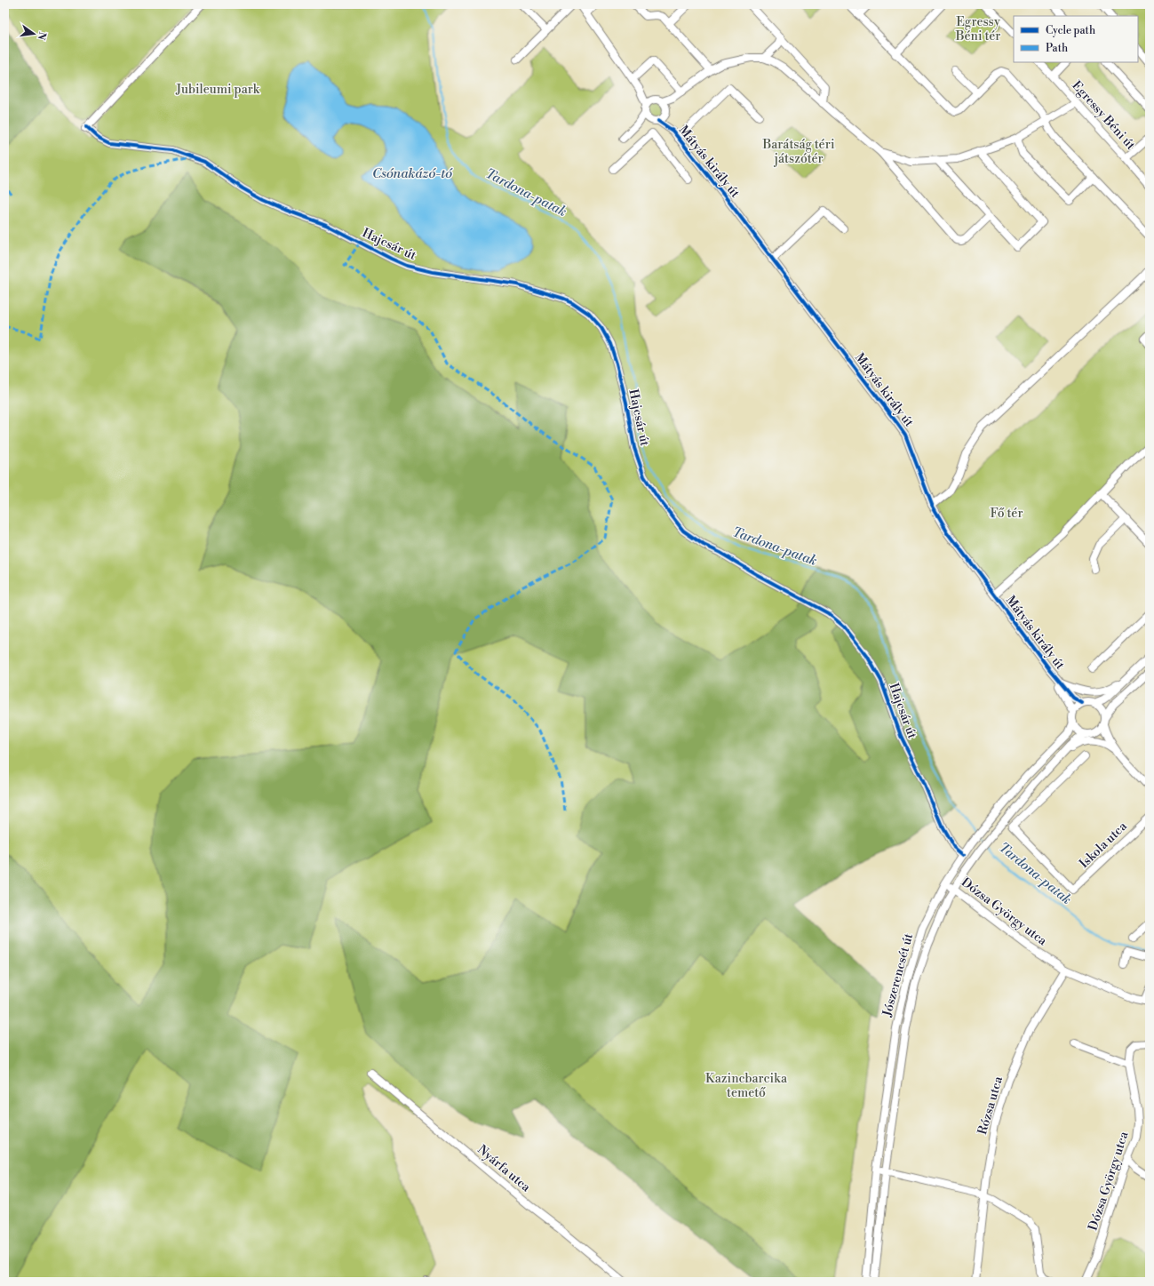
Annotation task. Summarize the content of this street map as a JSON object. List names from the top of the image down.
{
  "streets": {
    "street": [
      "Egressy Béni út",
      "Mátyás király út",
      "Hajcsár út",
      "Iskola utca",
      "Dózsa György utca",
      "Jószerencsét út",
      "Rózsa utca",
      "Nyárfa utca"
    ]
  },
  "crossings": [
    ["Mátyás király út", "Jószerencsét út"],
    ["Hajcsár út", "Jószerencsét út"],
    ["Dózsa György utca", "Jószerencsét út"],
    ["Dózsa György utca", "Rózsa utca"]
  ],
  "water": ["Csónakázó-tó", "Tardona-patak"],
  "parks": [
    "Egressy Béni tér",
    "Jubileumi park",
    "Barátság téri játszótér",
    "Fő tér",
    "Kazincbarcika temető"
  ],
  "legend": ["Cycle path", "Path"],
  "north": "right"
}
